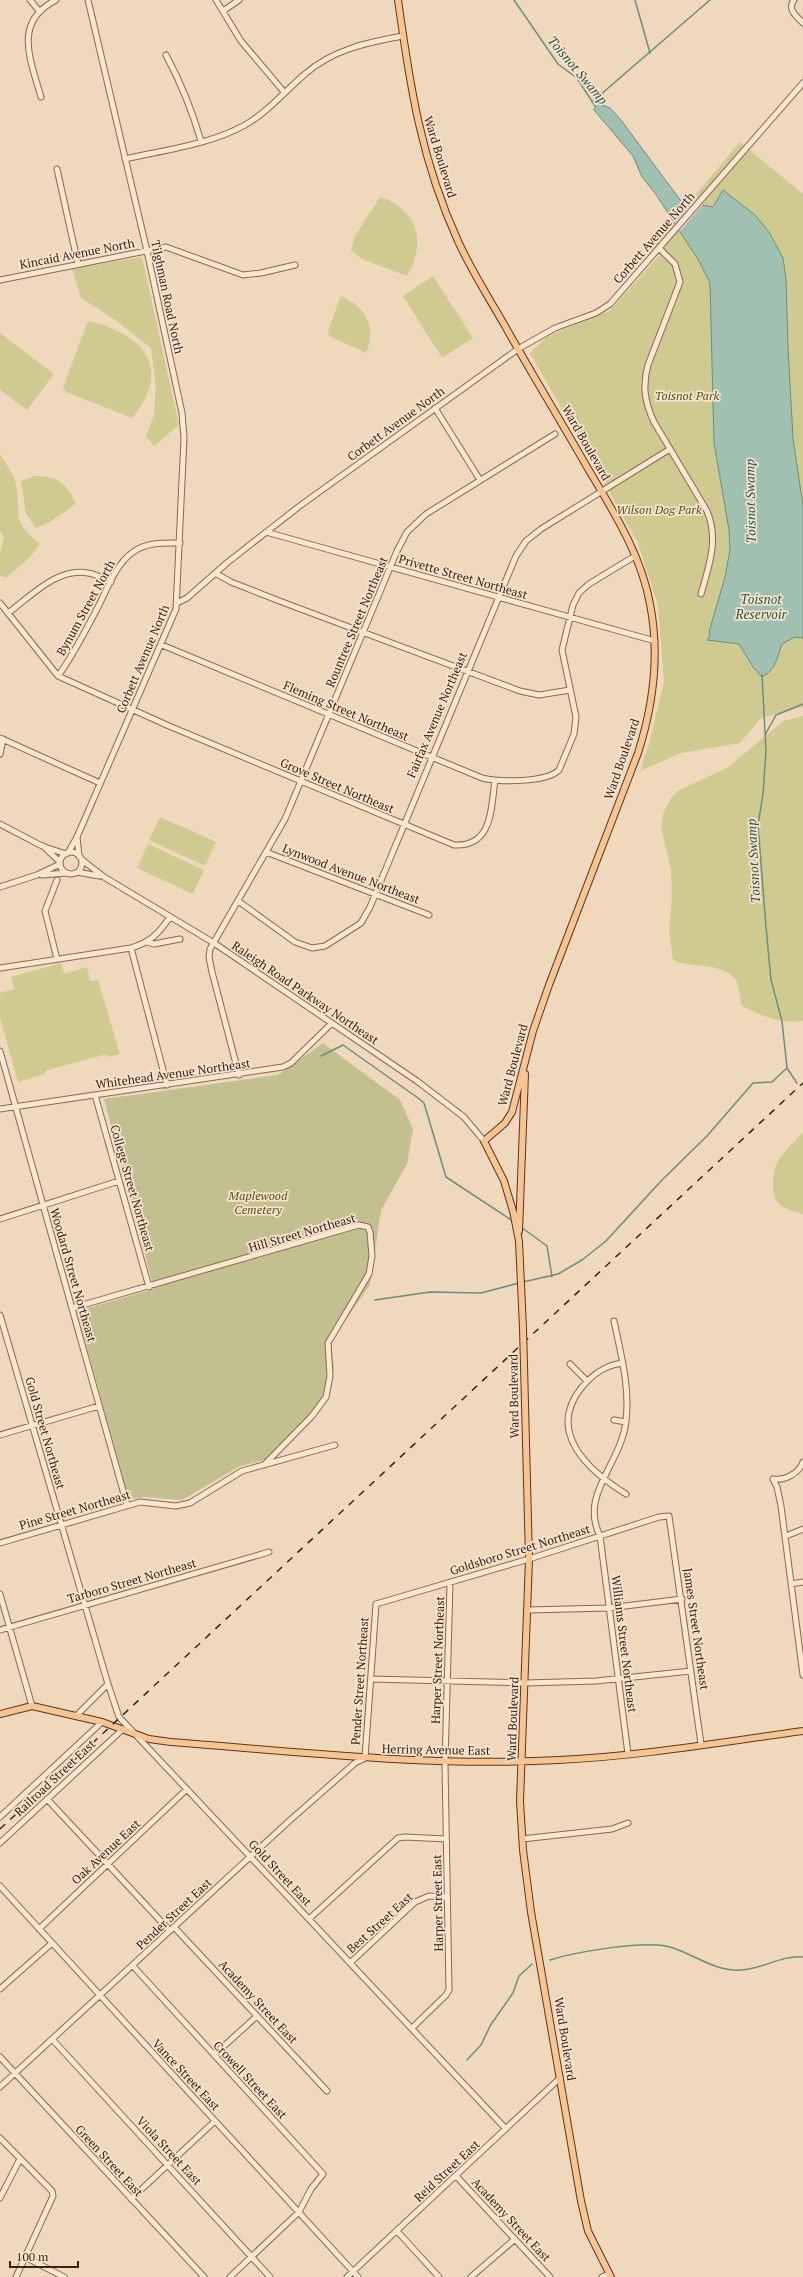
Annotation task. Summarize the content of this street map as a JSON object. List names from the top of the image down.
{
  "streets": {
    "main road": ["Ward Boulevard", "Herring Avenue East"],
    "street": [
      "Corbett Avenue North",
      "Kincaid Avenue North",
      "Tilghman Road North",
      "Privette Street Northeast",
      "Bynum Street North",
      "Rountree Street Northeast",
      "Fleming Street Northeast",
      "Fairfax Avenue Northeast",
      "Grove Street Northeast",
      "Lynwood Avenue Northeast",
      "Raleigh Road Parkway Northeast",
      "Whitehead Avenue Northeast",
      "College Street Northeast",
      "Hill Street Northeast",
      "Woodard Street Northeast",
      "Gold Street Northeast",
      "Pine Street Northeast",
      "Goldsboro Street Northeast",
      "Tarboro Street Northeast",
      "James Street Northeast",
      "Williams Street Northeast",
      "Harper Street Northeast",
      "Pender Street Northeast",
      "Railroad Street East",
      "Oak Avenue East",
      "Gold Street East",
      "Harper Street East",
      "Pender Street East",
      "Best Street East",
      "Academy Street East",
      "Vance Street East",
      "Crowell Street East",
      "Viola Street East",
      "Green Street East",
      "Reid Street East"
    ]
  },
  "crossings": [
    ["Ward Boulevard", "Corbett Avenue North"],
    ["Ward Boulevard", "Privette Street Northeast"],
    ["Ward Boulevard", "Fleming Street Northeast"],
    ["Ward Boulevard", "Fairfax Avenue Northeast"],
    ["Ward Boulevard", "Raleigh Road Parkway Northeast"],
    ["Ward Boulevard", "Goldsboro Street Northeast"],
    ["Ward Boulevard", "Herring Avenue East"],
    ["Ward Boulevard", "Reid Street East"],
    ["Corbett Avenue North", "Tilghman Road North"],
    ["Corbett Avenue North", "Privette Street Northeast"],
    ["Corbett Avenue North", "Fleming Street Northeast"],
    ["Corbett Avenue North", "Grove Street Northeast"],
    ["Corbett Avenue North", "Raleigh Road Parkway Northeast"],
    ["Kincaid Avenue North", "Tilghman Road North"],
    ["Tilghman Road North", "Bynum Street North"],
    ["Privette Street Northeast", "Rountree Street Northeast"],
    ["Privette Street Northeast", "Fleming Street Northeast"],
    ["Privette Street Northeast", "Fairfax Avenue Northeast"],
    ["Bynum Street North", "Grove Street Northeast"],
    ["Rountree Street Northeast", "Fleming Street Northeast"],
    ["Rountree Street Northeast", "Fairfax Avenue Northeast"],
    ["Rountree Street Northeast", "Grove Street Northeast"],
    ["Rountree Street Northeast", "Lynwood Avenue Northeast"],
    ["Rountree Street Northeast", "Raleigh Road Parkway Northeast"],
    ["Rountree Street Northeast", "Whitehead Avenue Northeast"],
    ["Fleming Street Northeast", "Fairfax Avenue Northeast"],
    ["Fleming Street Northeast", "Grove Street Northeast"],
    ["Fairfax Avenue Northeast", "Grove Street Northeast"],
    ["Fairfax Avenue Northeast", "Lynwood Avenue Northeast"],
    ["Raleigh Road Parkway Northeast", "Whitehead Avenue Northeast"],
    ["Whitehead Avenue Northeast", "College Street Northeast"],
    ["Whitehead Avenue Northeast", "Woodard Street Northeast"],
    ["College Street Northeast", "Hill Street Northeast"],
    ["Hill Street Northeast", "Woodard Street Northeast"],
    ["Hill Street Northeast", "Pine Street Northeast"],
    ["Woodard Street Northeast", "Pine Street Northeast"],
    ["Gold Street Northeast", "Pine Street Northeast"],
    ["Gold Street Northeast", "Tarboro Street Northeast"],
    ["Gold Street Northeast", "Gold Street East"],
    ["Goldsboro Street Northeast", "James Street Northeast"],
    ["Goldsboro Street Northeast", "Williams Street Northeast"],
    ["Goldsboro Street Northeast", "Harper Street Northeast"],
    ["Goldsboro Street Northeast", "Pender Street Northeast"],
    ["Tarboro Street Northeast", "Gold Street East"],
    ["James Street Northeast", "Herring Avenue East"],
    ["Williams Street Northeast", "Herring Avenue East"],
    ["Harper Street Northeast", "Herring Avenue East"],
    ["Harper Street Northeast", "Harper Street East"],
    ["Pender Street Northeast", "Herring Avenue East"],
    ["Pender Street Northeast", "Pender Street East"],
    ["Herring Avenue East", "Railroad Street East"],
    ["Herring Avenue East", "Gold Street East"],
    ["Herring Avenue East", "Harper Street East"],
    ["Herring Avenue East", "Pender Street East"],
    ["Oak Avenue East", "Gold Street East"],
    ["Oak Avenue East", "Vance Street East"],
    ["Gold Street East", "Harper Street East"],
    ["Gold Street East", "Pender Street East"],
    ["Gold Street East", "Best Street East"],
    ["Gold Street East", "Reid Street East"],
    ["Harper Street East", "Best Street East"],
    ["Pender Street East", "Academy Street East"],
    ["Pender Street East", "Vance Street East"],
    ["Pender Street East", "Crowell Street East"],
    ["Pender Street East", "Viola Street East"],
    ["Pender Street East", "Green Street East"],
    ["Academy Street East", "Reid Street East"],
    ["Vance Street East", "Crowell Street East"],
    ["Vance Street East", "Reid Street East"]
  ],
  "water": ["Toisnot Swamp", "Toisnot Reservoir"],
  "parks": ["Toisnot Park", "Wilson Dog Park", "Maplewood Cemetery"],
  "scale_bar": "100 m"
}
